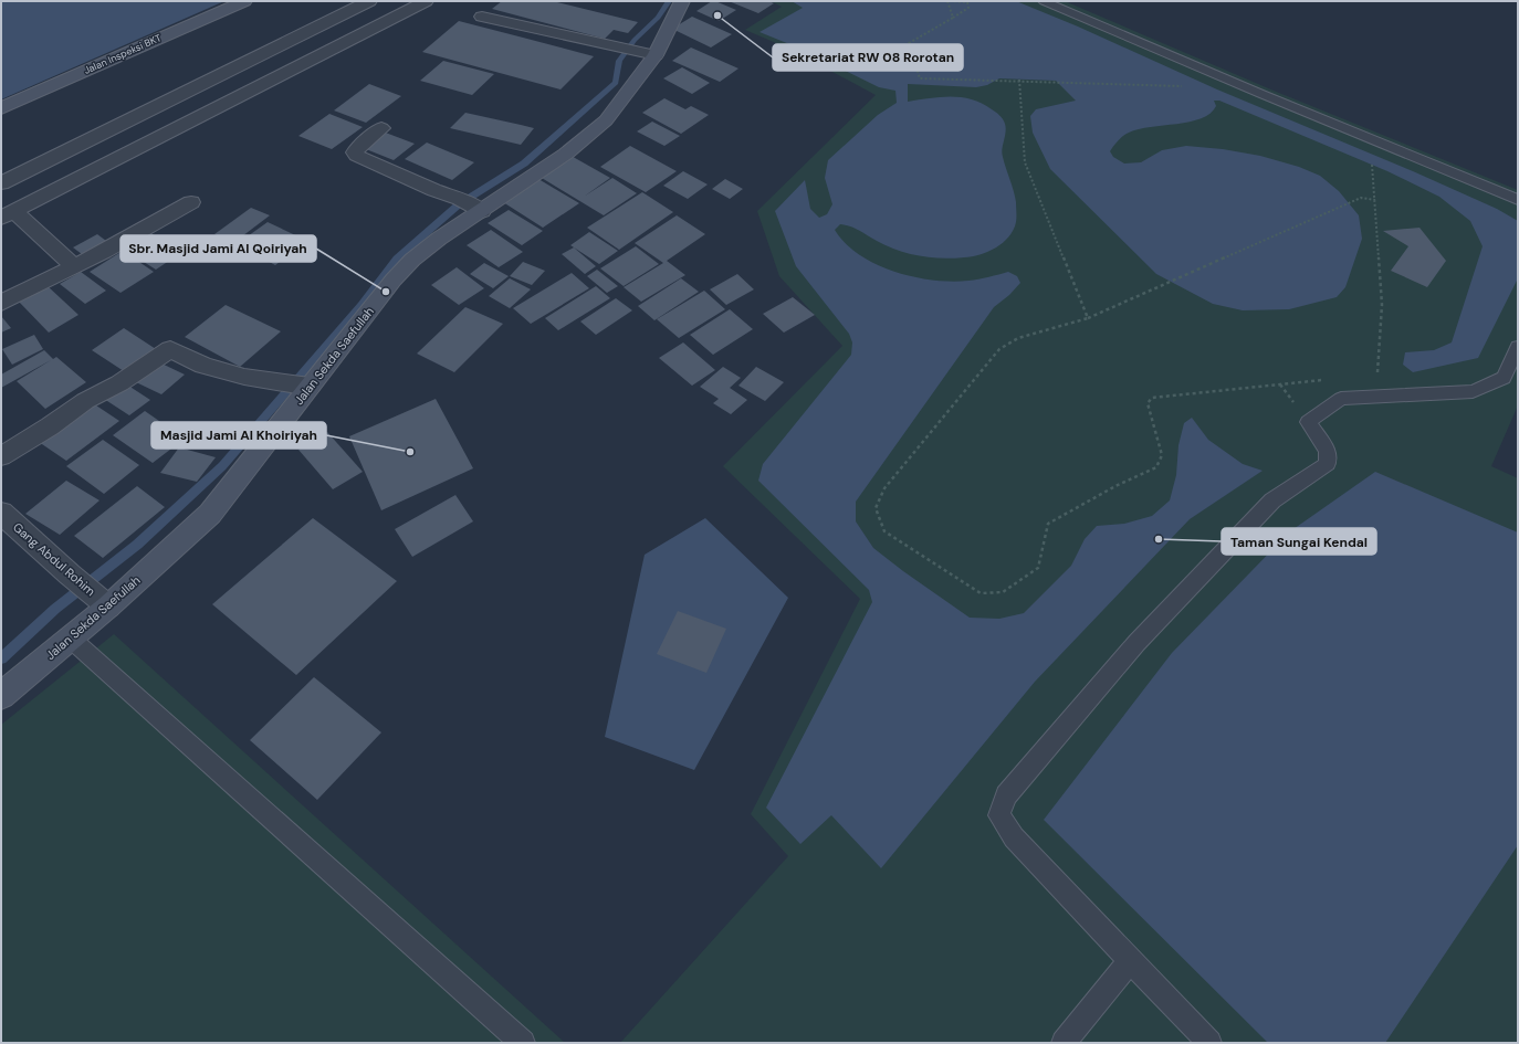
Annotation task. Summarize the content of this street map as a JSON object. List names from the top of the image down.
{
  "streets": {
    "street": ["Jalan Inspeksi BKT", "Jalan Sekda Saefullah", "Gang Abdul Rohim"]
  },
  "crossings": [
    ["Jalan Sekda Saefullah", "Gang Abdul Rohim"]
  ],
  "places": [
    "Sekretariat RW 08 Rorotan",
    "Sbr. Masjid Jami Al Qoiriyah",
    "Masjid Jami Al Khoiriyah",
    "Taman Sungai Kendal"
  ]
}
